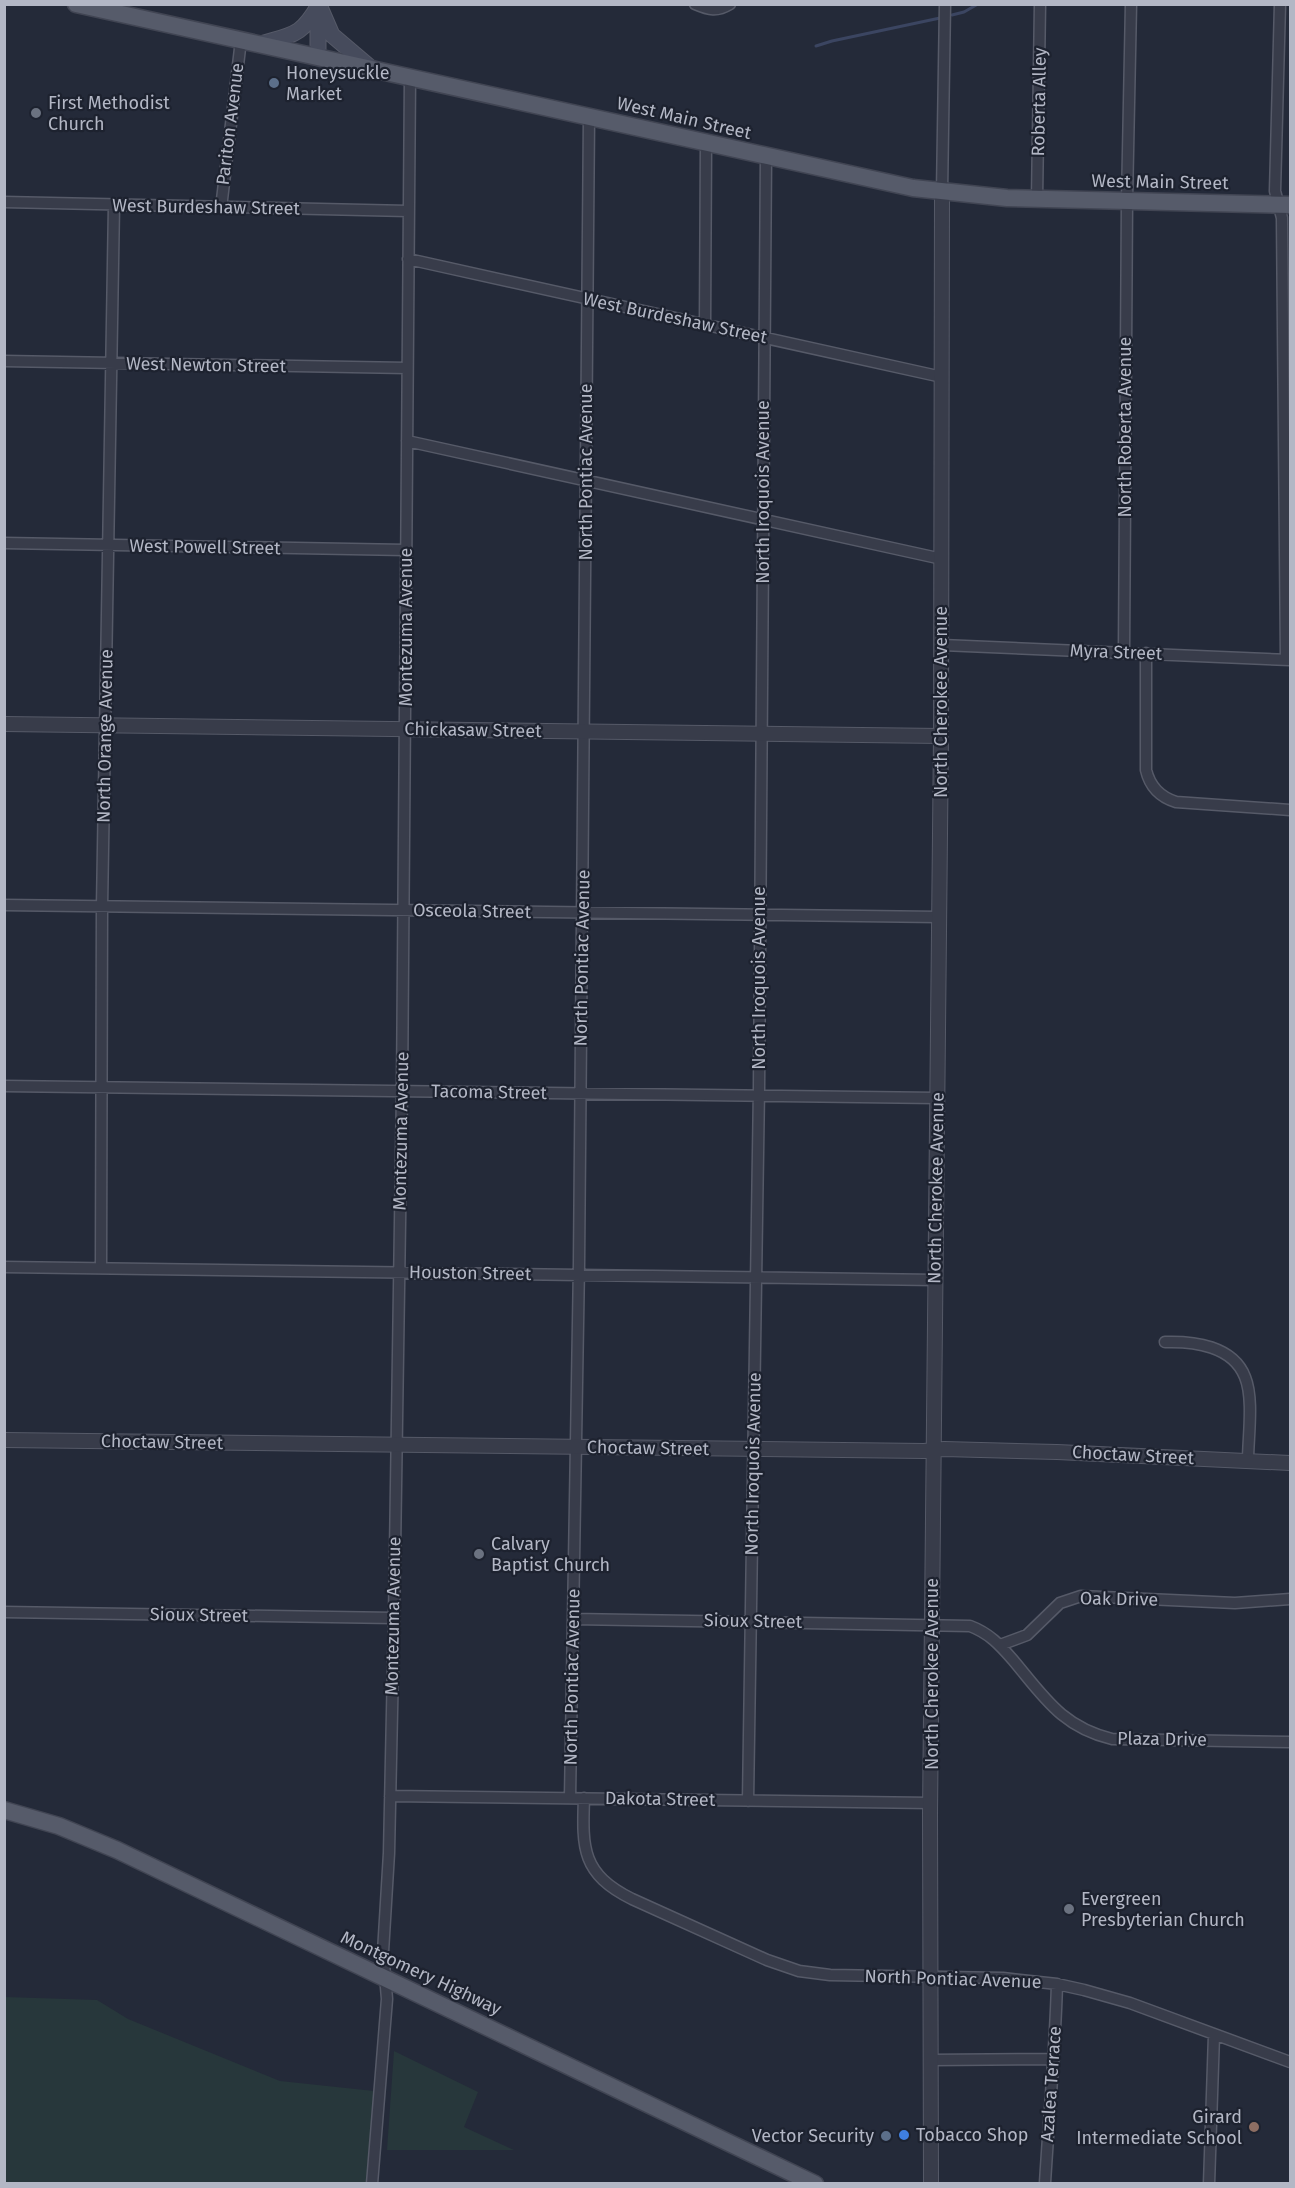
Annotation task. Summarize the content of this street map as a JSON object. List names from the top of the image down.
{
  "streets": {
    "main road": ["West Main Street", "Montgomery Highway"],
    "street": [
      "Roberta Alley",
      "Pariton Avenue",
      "West Burdeshaw Street",
      "West Newton Street",
      "North Roberta Avenue",
      "North Pontiac Avenue",
      "North Iroquois Avenue",
      "West Powell Street",
      "Montezuma Avenue",
      "Myra Street",
      "North Cherokee Avenue",
      "Chickasaw Street",
      "North Orange Avenue",
      "Osceola Street",
      "Tacoma Street",
      "Houston Street",
      "Choctaw Street",
      "Oak Drive",
      "Sioux Street",
      "Plaza Drive",
      "Dakota Street",
      "Azalea Terrace"
    ]
  },
  "crossings": [
    ["Roberta Alley", "West Main Street"],
    ["West Main Street", "Pariton Avenue"],
    ["West Main Street", "North Roberta Avenue"],
    ["West Main Street", "North Pontiac Avenue"],
    ["West Main Street", "North Iroquois Avenue"],
    ["West Main Street", "Montezuma Avenue"],
    ["West Main Street", "North Cherokee Avenue"],
    ["Pariton Avenue", "West Burdeshaw Street"],
    ["West Burdeshaw Street", "North Pontiac Avenue"],
    ["West Burdeshaw Street", "North Iroquois Avenue"],
    ["West Burdeshaw Street", "Montezuma Avenue"],
    ["West Burdeshaw Street", "North Cherokee Avenue"],
    ["West Burdeshaw Street", "North Orange Avenue"],
    ["West Newton Street", "Montezuma Avenue"],
    ["West Newton Street", "North Orange Avenue"],
    ["North Roberta Avenue", "Myra Street"],
    ["North Pontiac Avenue", "North Cherokee Avenue"],
    ["North Pontiac Avenue", "Chickasaw Street"],
    ["North Pontiac Avenue", "Osceola Street"],
    ["North Pontiac Avenue", "Tacoma Street"],
    ["North Pontiac Avenue", "Houston Street"],
    ["North Pontiac Avenue", "Choctaw Street"],
    ["North Pontiac Avenue", "Sioux Street"],
    ["North Pontiac Avenue", "Dakota Street"],
    ["North Pontiac Avenue", "Azalea Terrace"],
    ["North Iroquois Avenue", "Chickasaw Street"],
    ["North Iroquois Avenue", "Osceola Street"],
    ["North Iroquois Avenue", "Tacoma Street"],
    ["North Iroquois Avenue", "Houston Street"],
    ["North Iroquois Avenue", "Choctaw Street"],
    ["North Iroquois Avenue", "Sioux Street"],
    ["North Iroquois Avenue", "Dakota Street"],
    ["West Powell Street", "Montezuma Avenue"],
    ["West Powell Street", "North Orange Avenue"],
    ["Montezuma Avenue", "Chickasaw Street"],
    ["Montezuma Avenue", "Osceola Street"],
    ["Montezuma Avenue", "Tacoma Street"],
    ["Montezuma Avenue", "Houston Street"],
    ["Montezuma Avenue", "Choctaw Street"],
    ["Montezuma Avenue", "Sioux Street"],
    ["Montezuma Avenue", "Dakota Street"],
    ["Montezuma Avenue", "Montgomery Highway"],
    ["Myra Street", "North Cherokee Avenue"],
    ["North Cherokee Avenue", "Chickasaw Street"],
    ["North Cherokee Avenue", "Osceola Street"],
    ["North Cherokee Avenue", "Tacoma Street"],
    ["North Cherokee Avenue", "Houston Street"],
    ["North Cherokee Avenue", "Choctaw Street"],
    ["North Cherokee Avenue", "Sioux Street"],
    ["North Cherokee Avenue", "Dakota Street"],
    ["Chickasaw Street", "North Orange Avenue"],
    ["North Orange Avenue", "Osceola Street"],
    ["North Orange Avenue", "Tacoma Street"],
    ["North Orange Avenue", "Houston Street"],
    ["Oak Drive", "Plaza Drive"]
  ],
  "places": [
    "Honeysuckle Market",
    "First Methodist Church",
    "Calvary Baptist Church",
    "Evergreen Presbyterian Church",
    "Girard Intermediate School",
    "Tobacco Shop",
    "Vector Security"
  ]
}
